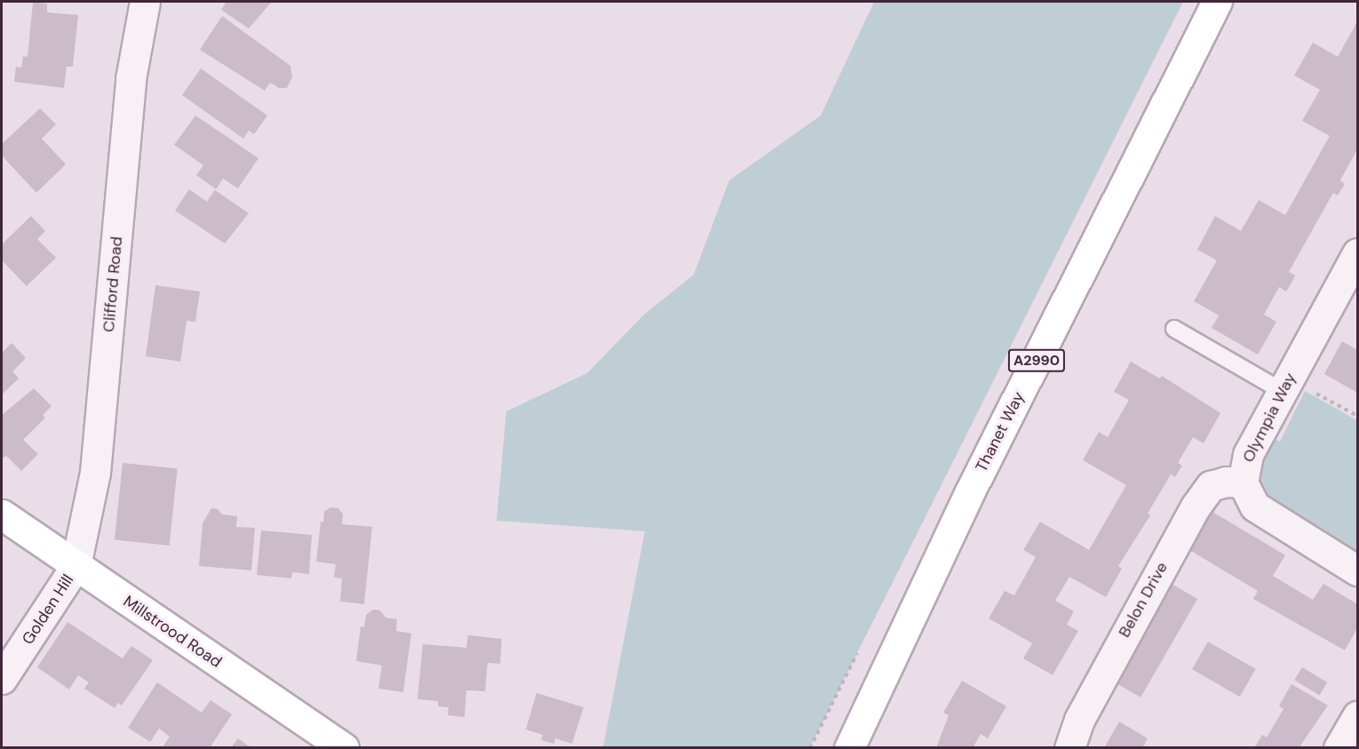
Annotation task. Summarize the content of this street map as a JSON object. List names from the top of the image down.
{
  "streets": {
    "main road": ["A2990", "Thanet Way", "Millstrood Road"],
    "street": [
      "Clifford Road",
      "Olympia Way",
      "Belon Drive",
      "Golden Hill"
    ]
  },
  "crossings": [
    ["Clifford Road", "Golden Hill"],
    ["Clifford Road", "Millstrood Road"],
    ["Olympia Way", "Belon Drive"],
    ["Golden Hill", "Millstrood Road"]
  ]
}
